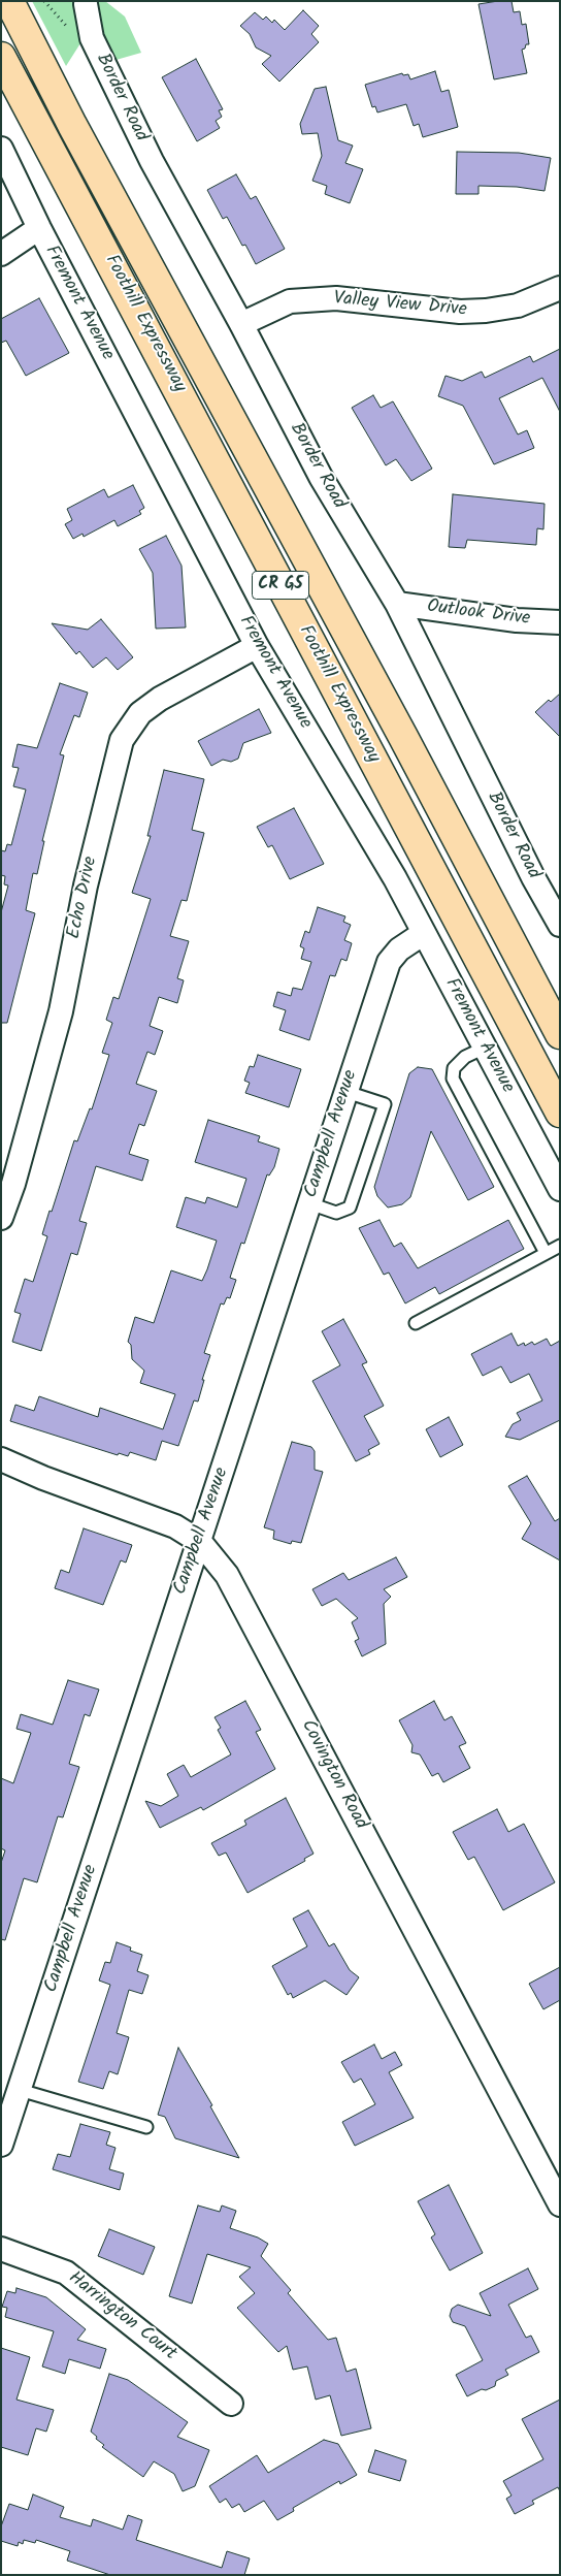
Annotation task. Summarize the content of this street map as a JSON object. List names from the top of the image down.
{
  "streets": {
    "highway": ["Foothill Expressway", "CR G5"],
    "street": [
      "Border Road",
      "Fremont Avenue",
      "Valley View Drive",
      "Outlook Drive",
      "Echo Drive",
      "Campbell Avenue",
      "Covington Road",
      "Harrington Court"
    ]
  },
  "crossings": [
    ["Border Road", "Valley View Drive"],
    ["Border Road", "Outlook Drive"],
    ["Fremont Avenue", "Echo Drive"],
    ["Fremont Avenue", "Campbell Avenue"],
    ["Campbell Avenue", "Covington Road"]
  ]
}
